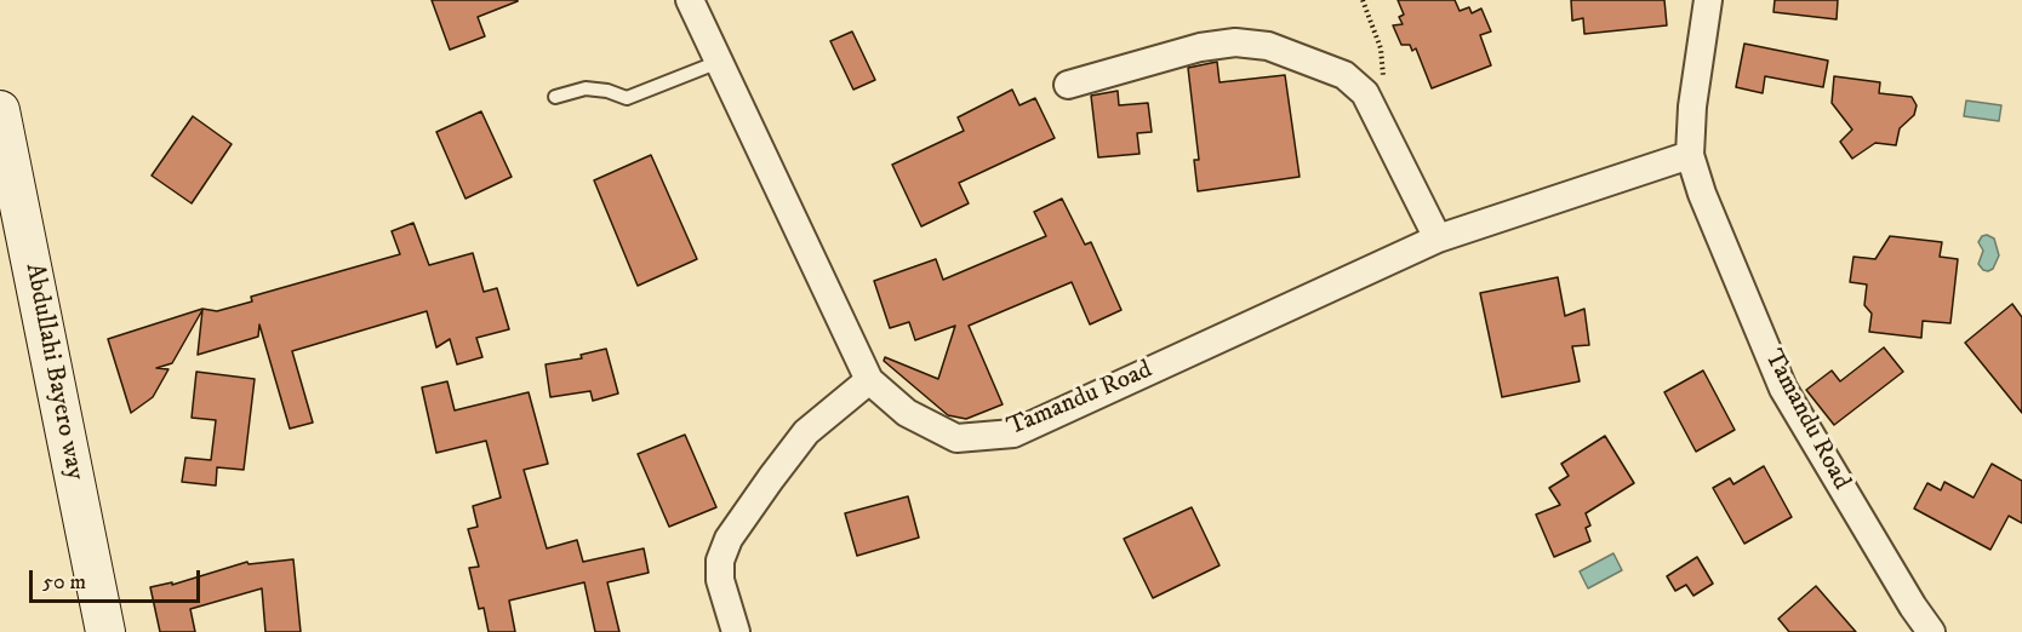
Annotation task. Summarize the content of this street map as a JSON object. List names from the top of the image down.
{
  "streets": {
    "street": ["Abdullahi Bayero way", "Tamandu Road"]
  },
  "scale_bar": "50 m"
}
